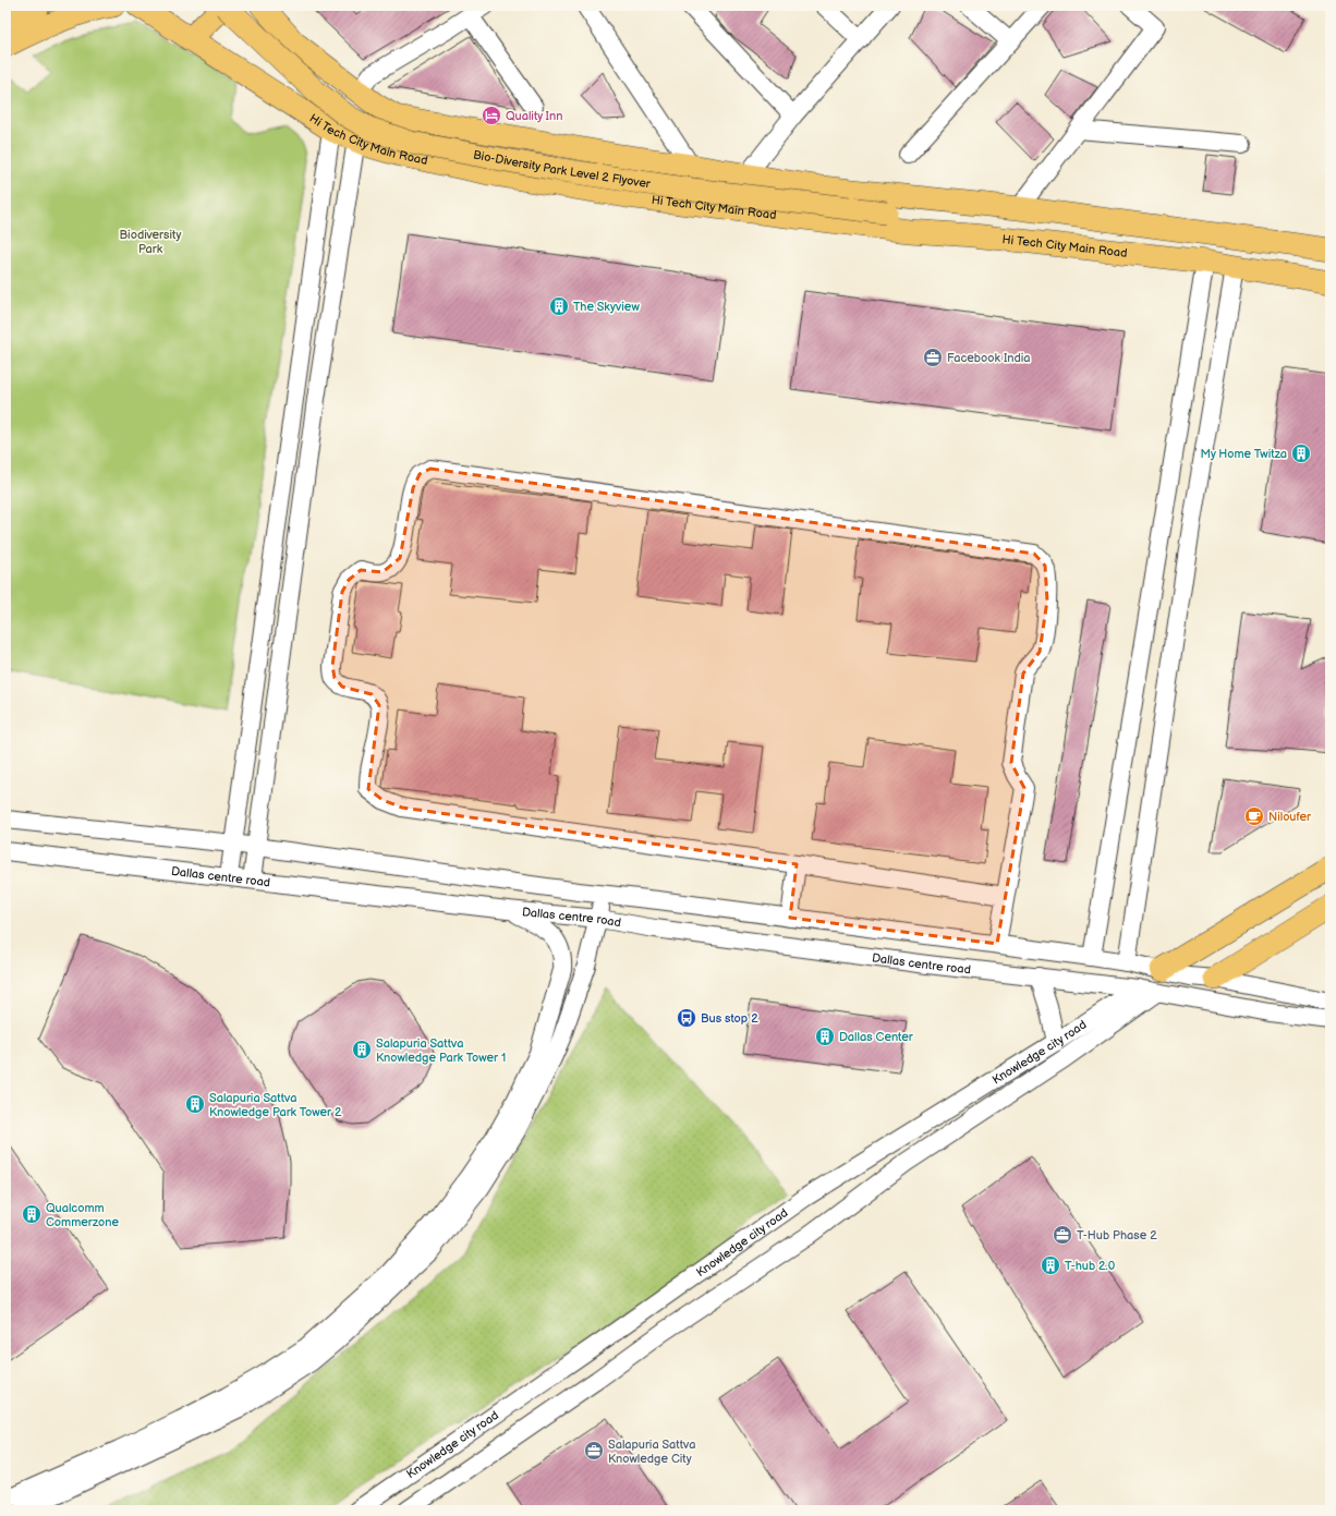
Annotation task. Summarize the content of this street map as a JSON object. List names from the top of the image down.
{
  "streets": {
    "main road": ["Hi Tech City Main Road", "Bio-Diversity Park Level 2 Flyover"],
    "street": ["Dallas centre road", "Knowledge city road"]
  },
  "crossings": [
    ["Dallas centre road", "Knowledge city road"]
  ],
  "parks": ["Biodiversity Park"],
  "places": {
    "hotel": ["Quality Inn"],
    "building": [
      "The Skyview",
      "My Home Twitza",
      "Dallas Center",
      "Salapuria Sattva Knowledge Park Tower 1",
      "Salapuria Sattva Knowledge Park Tower 2",
      "Qualcomm Commerzone",
      "T-hub 2.0"
    ],
    "office": ["Facebook India", "T-Hub Phase 2", "Salapuria Sattva Knowledge City"],
    "cafe": ["Niloufer"],
    "bus stop": ["Bus stop 2"]
  }
}
